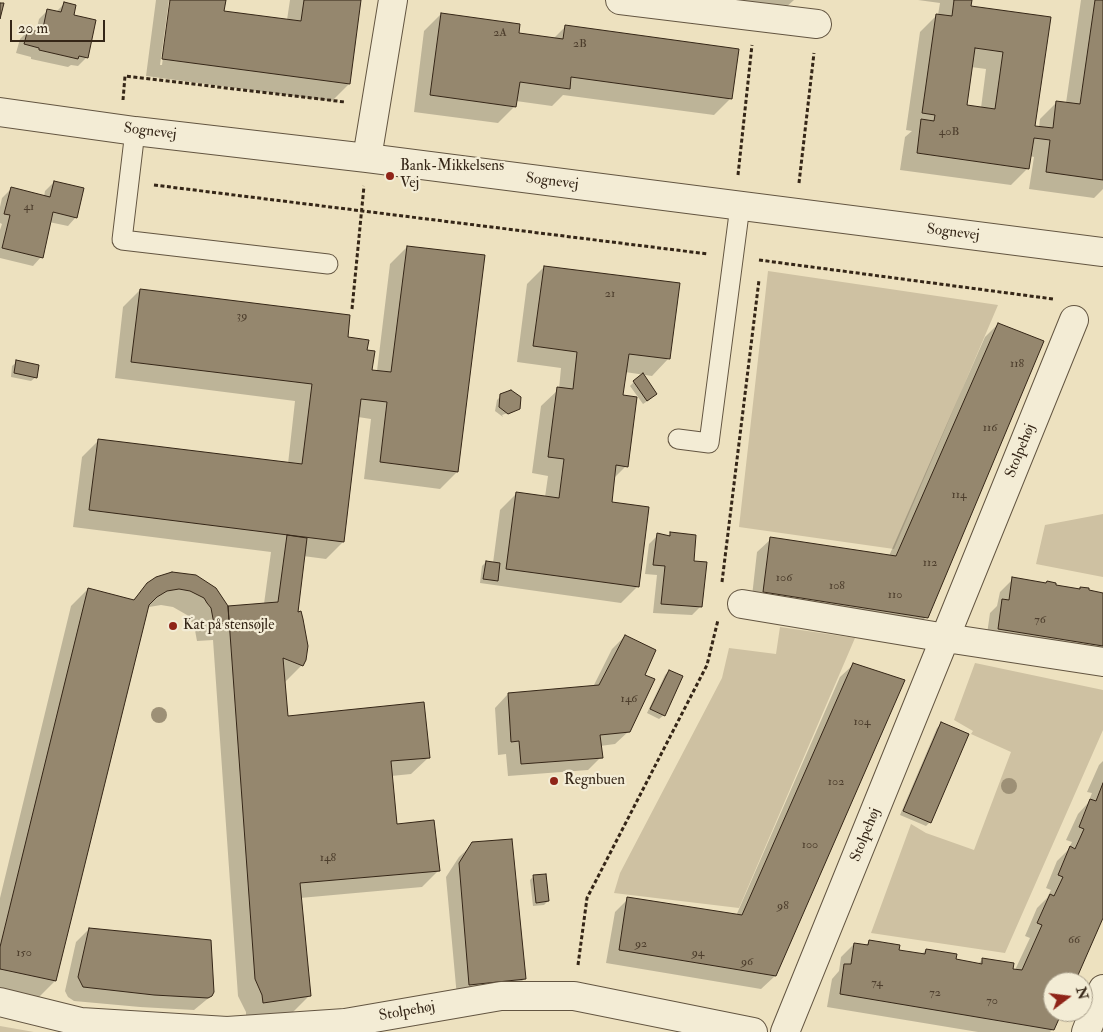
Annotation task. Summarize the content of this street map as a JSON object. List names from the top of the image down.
{
  "streets": {
    "street": ["Sognevej", "Stolpehøj"]
  },
  "places": ["Bank-Mikkelsens Vej", "Kat på stensøjle", "Regnbuen"],
  "house_numbers": [
    "2A",
    "2B",
    "40B",
    "41",
    "21",
    "39",
    "118",
    "116",
    "114",
    "112",
    "106",
    "108",
    "110",
    "76",
    "146",
    "104",
    "102",
    "100",
    "148",
    "98",
    "66",
    "92",
    "150",
    "94",
    "96",
    "74",
    "72",
    "70"
  ],
  "scale_bar": "20 m",
  "north": "right"
}
